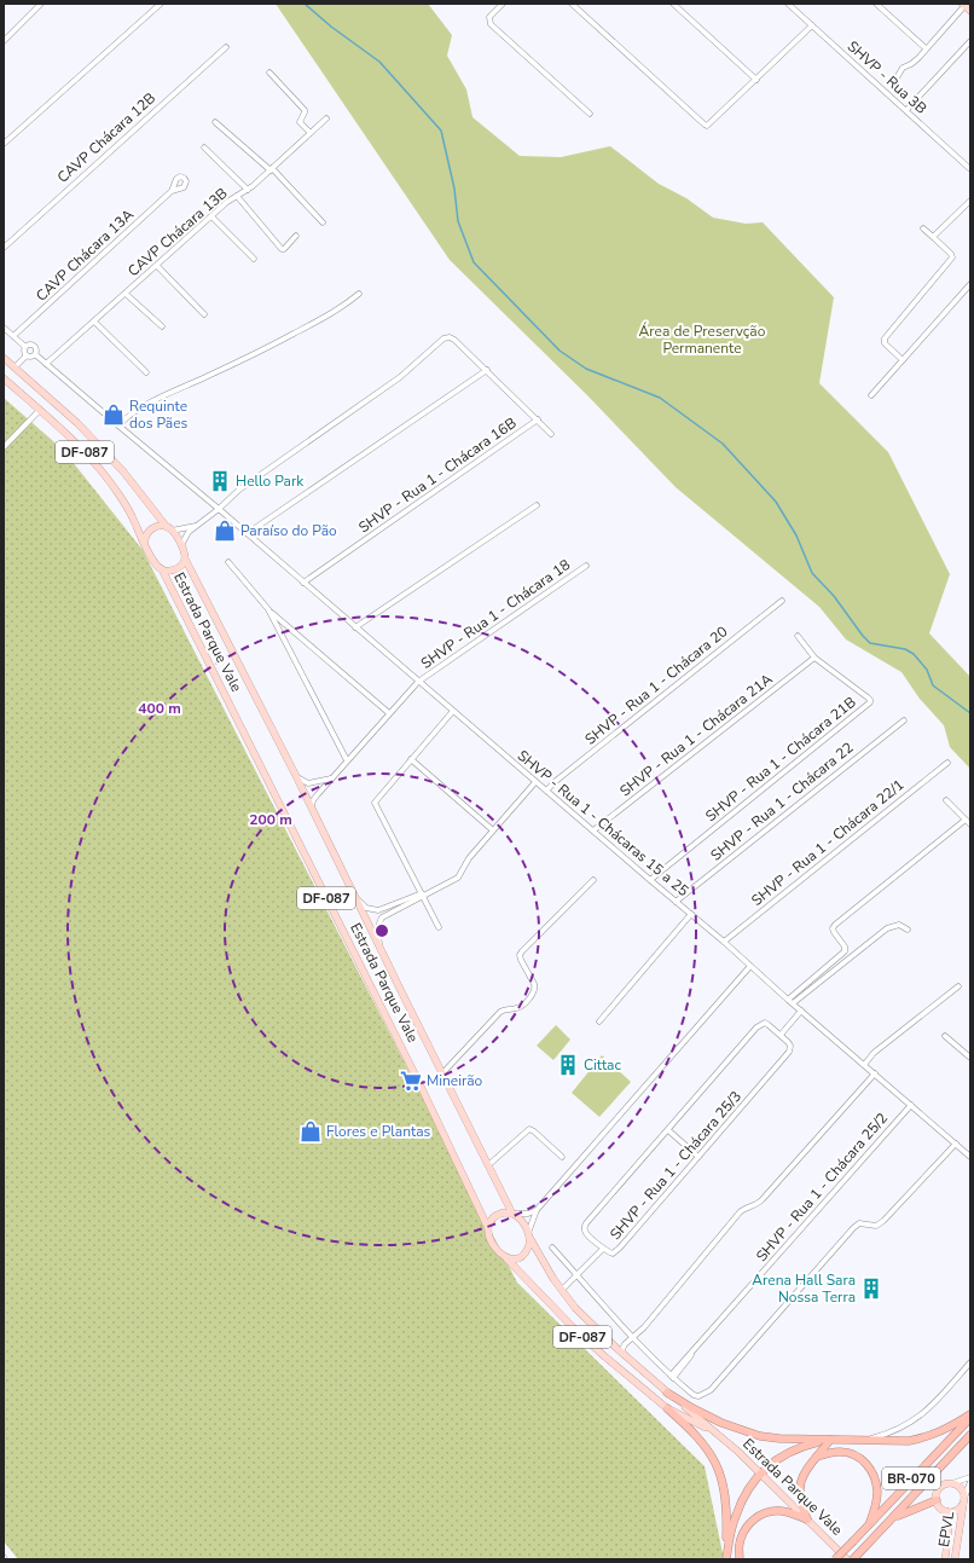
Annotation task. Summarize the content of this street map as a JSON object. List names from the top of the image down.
{
  "streets": {
    "highway": ["BR-070"],
    "main road": ["DF-087", "Estrada Parque Vale", "EPVL"],
    "street": [
      "SHVP - Rua 3B",
      "CAVP Chácara 12B",
      "CAVP Chácara 13B",
      "CAVP Chácara 13A",
      "SHVP - Rua 1 - Chácara 16B",
      "SHVP - Rua 1 - Chácara 18",
      "SHVP - Rua 1 - Chácara 20",
      "SHVP - Rua 1 - Chácara 21A",
      "SHVP - Rua 1 - Chácara 21B",
      "SHVP - Rua 1 - Chácara 22",
      "SHVP - Rua 1 - Chácaras 15 a 25",
      "SHVP - Rua 1 - Chácara 22/1",
      "SHVP - Rua 1 - Chácara 25/3",
      "SHVP - Rua 1 - Chácara 25/2"
    ]
  },
  "crossings": [
    ["CAVP Chácara 13B", "SHVP - Rua 1 - Chácaras 15 a 25"],
    ["DF-087", "Estrada Parque Vale"],
    ["SHVP - Rua 1 - Chácara 16B", "SHVP - Rua 1 - Chácaras 15 a 25"],
    ["SHVP - Rua 1 - Chácara 18", "Estrada Parque Vale"],
    ["SHVP - Rua 1 - Chácara 18", "SHVP - Rua 1 - Chácaras 15 a 25"],
    ["SHVP - Rua 1 - Chácara 20", "SHVP - Rua 1 - Chácaras 15 a 25"],
    ["SHVP - Rua 1 - Chácara 21A", "SHVP - Rua 1 - Chácara 21B"],
    ["SHVP - Rua 1 - Chácara 21A", "SHVP - Rua 1 - Chácaras 15 a 25"],
    ["SHVP - Rua 1 - Chácara 21B", "SHVP - Rua 1 - Chácaras 15 a 25"],
    ["SHVP - Rua 1 - Chácara 22", "SHVP - Rua 1 - Chácaras 15 a 25"],
    ["SHVP - Rua 1 - Chácaras 15 a 25", "SHVP - Rua 1 - Chácara 22/1"],
    ["SHVP - Rua 1 - Chácaras 15 a 25", "SHVP - Rua 1 - Chácara 25/2"]
  ],
  "parks": ["Área de Preservção Permanente"],
  "places": {
    "shop": ["Requinte dos Pães", "Paraíso do Pão", "Flores e Plantas"],
    "building": ["Hello Park", "Cittac", "Arena Hall Sara Nossa Terra"],
    "supermarket": ["Mineirão"]
  },
  "rings": ["400 m", "200 m"]
}
